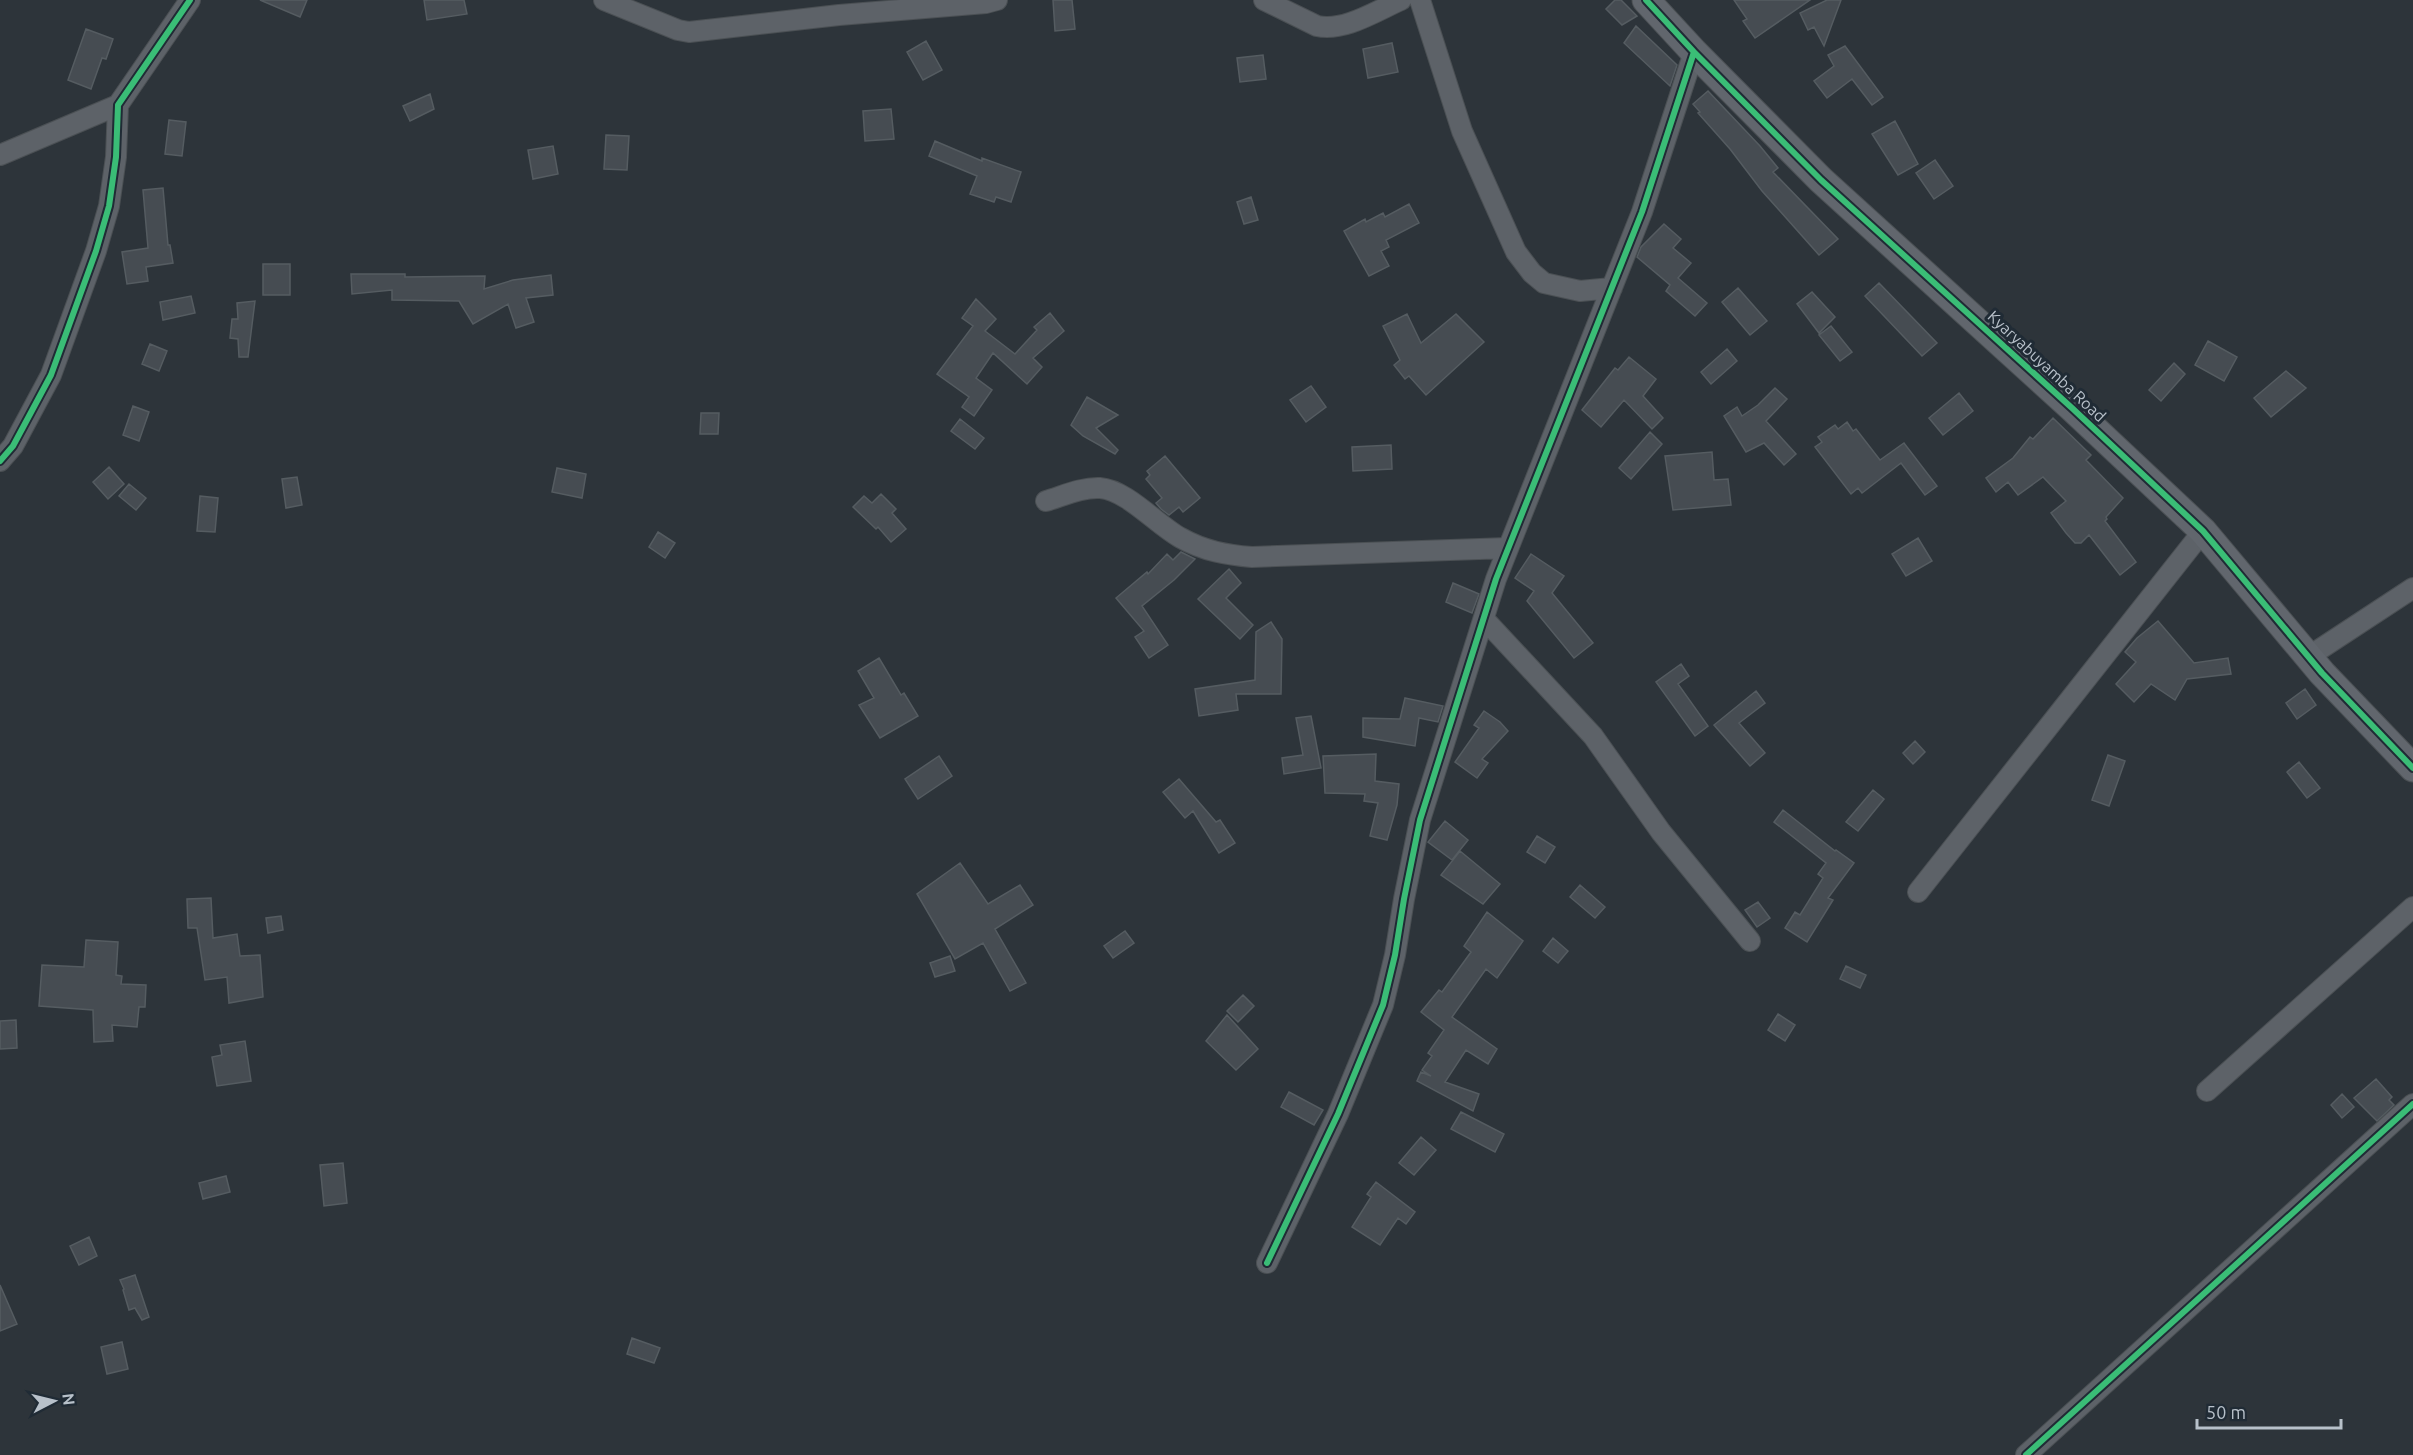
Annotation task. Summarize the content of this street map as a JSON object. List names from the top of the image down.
{
  "streets": {
    "street": ["Kyaryabuyamba Road"]
  },
  "scale_bar": "50 m",
  "north": "right"
}
